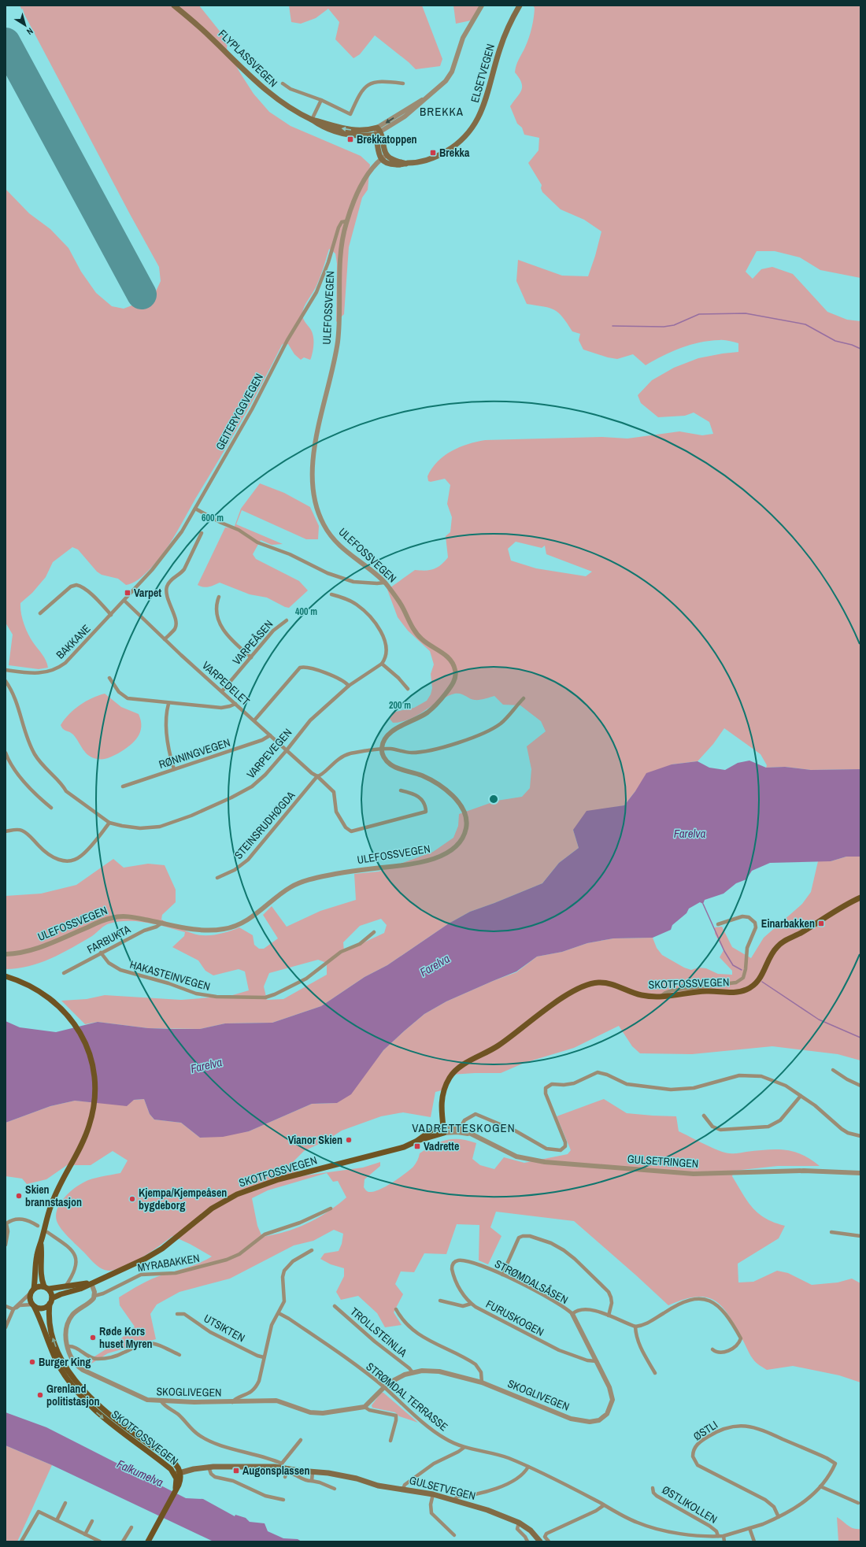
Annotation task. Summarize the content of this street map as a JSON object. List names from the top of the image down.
{
  "streets": {
    "main road": [
      "FLYPLASSVEGEN",
      "ELSETVEGEN",
      "SKOTFOSSVEGEN",
      "GULSETVEGEN"
    ],
    "street": [
      "ULEFOSSVEGEN",
      "GEITERYGGVEGEN",
      "BAKKANE",
      "VARPEÅSEN",
      "VARPEDELET",
      "RØNNINGVEGEN",
      "VARPEVEGEN",
      "STEINSRUDHØGDA",
      "FARBUKTA",
      "HAKASTEINVEGEN",
      "GULSETRINGEN",
      "MYRABAKKEN",
      "STRØMDALSÅSEN",
      "FURUSKOGEN",
      "UTSIKTEN",
      "TROLLSTEINLIA",
      "SKOGLIVEGEN",
      "STRØMDAL TERRASSE",
      "ØSTLI",
      "ØSTLIKOLLEN"
    ]
  },
  "crossings": [
    ["ELSETVEGEN", "ULEFOSSVEGEN"],
    ["ULEFOSSVEGEN", "GEITERYGGVEGEN"],
    ["ULEFOSSVEGEN", "FARBUKTA"],
    ["GEITERYGGVEGEN", "BAKKANE"],
    ["GEITERYGGVEGEN", "VARPEDELET"],
    ["BAKKANE", "VARPEDELET"],
    ["VARPEÅSEN", "VARPEDELET"],
    ["VARPEDELET", "RØNNINGVEGEN"],
    ["VARPEDELET", "VARPEVEGEN"],
    ["VARPEDELET", "STEINSRUDHØGDA"],
    ["FARBUKTA", "HAKASTEINVEGEN"],
    ["SKOTFOSSVEGEN", "GULSETRINGEN"],
    ["SKOTFOSSVEGEN", "GULSETVEGEN"],
    ["MYRABAKKEN", "SKOGLIVEGEN"],
    ["STRØMDALSÅSEN", "FURUSKOGEN"],
    ["STRØMDALSÅSEN", "SKOGLIVEGEN"],
    ["FURUSKOGEN", "SKOGLIVEGEN"],
    ["TROLLSTEINLIA", "SKOGLIVEGEN"],
    ["SKOGLIVEGEN", "STRØMDAL TERRASSE"],
    ["STRØMDAL TERRASSE", "ØSTLI"],
    ["STRØMDAL TERRASSE", "ØSTLIKOLLEN"]
  ],
  "districts": ["BREKKA", "VADRETTESKOGEN"],
  "water": ["Farelva", "Falkumelva"],
  "places": {
    "transit": [
      "Brekkatoppen",
      "Brekka",
      "Varpet",
      "Einarbakken",
      "Vadrette",
      "Augonsplassen"
    ],
    "other": [
      "Vianor Skien",
      "Skien brannstasjon",
      "Kjempa/Kjempeåsen bygdeborg",
      "Røde Kors huset Myren",
      "Burger King",
      "Grenland politistasjon"
    ]
  },
  "north": "bottom right",
  "rings": ["600 m", "400 m", "200 m"]
}
